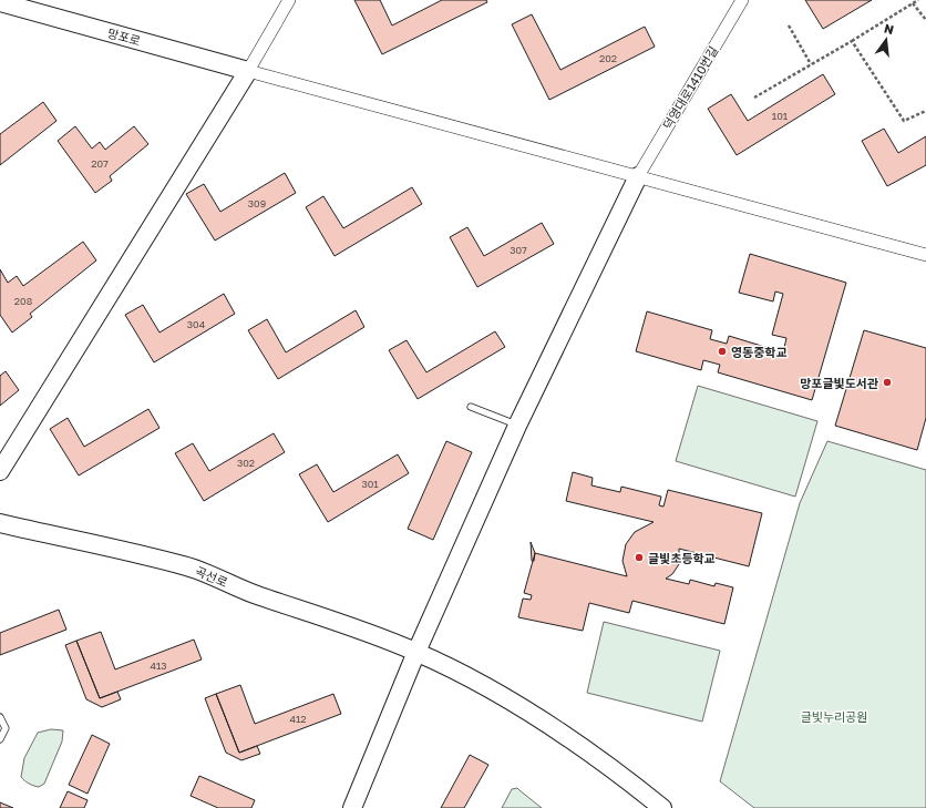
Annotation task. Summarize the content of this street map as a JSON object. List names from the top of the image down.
{
  "streets": {
    "street": ["망포로", "덕영대로1410번길", "곡선로"]
  },
  "parks": ["글빛누리공원"],
  "places": ["영동중학교", "망포글빛도서관", "글빛초등학교"],
  "house_numbers": [
    "202",
    "101",
    "207",
    "309",
    "307",
    "208",
    "304",
    "302",
    "301",
    "413",
    "412"
  ],
  "north": "top"
}
